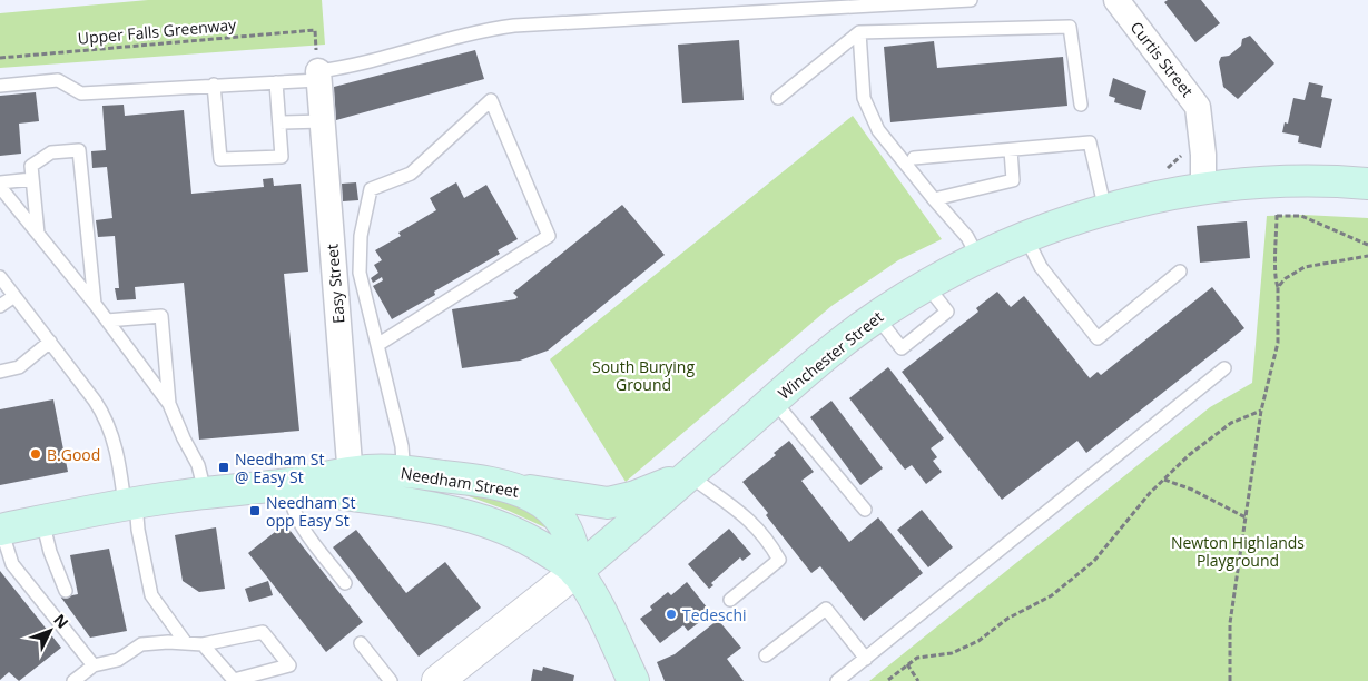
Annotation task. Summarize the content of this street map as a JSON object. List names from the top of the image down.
{
  "streets": {
    "main road": ["Winchester Street", "Needham Street"],
    "street": ["Curtis Street", "Easy Street"],
    "path": ["Upper Falls Greenway"]
  },
  "crossings": [
    ["Curtis Street", "Winchester Street"],
    ["Easy Street", "Needham Street"],
    ["Winchester Street", "Needham Street"]
  ],
  "parks": ["South Burying Ground", "Newton Highlands Playground"],
  "places": {
    "other": ["B.Good", "Tedeschi"],
    "transit": ["Needham St @ Easy St", "Needham St opp Easy St"]
  },
  "north": "top right"
}
